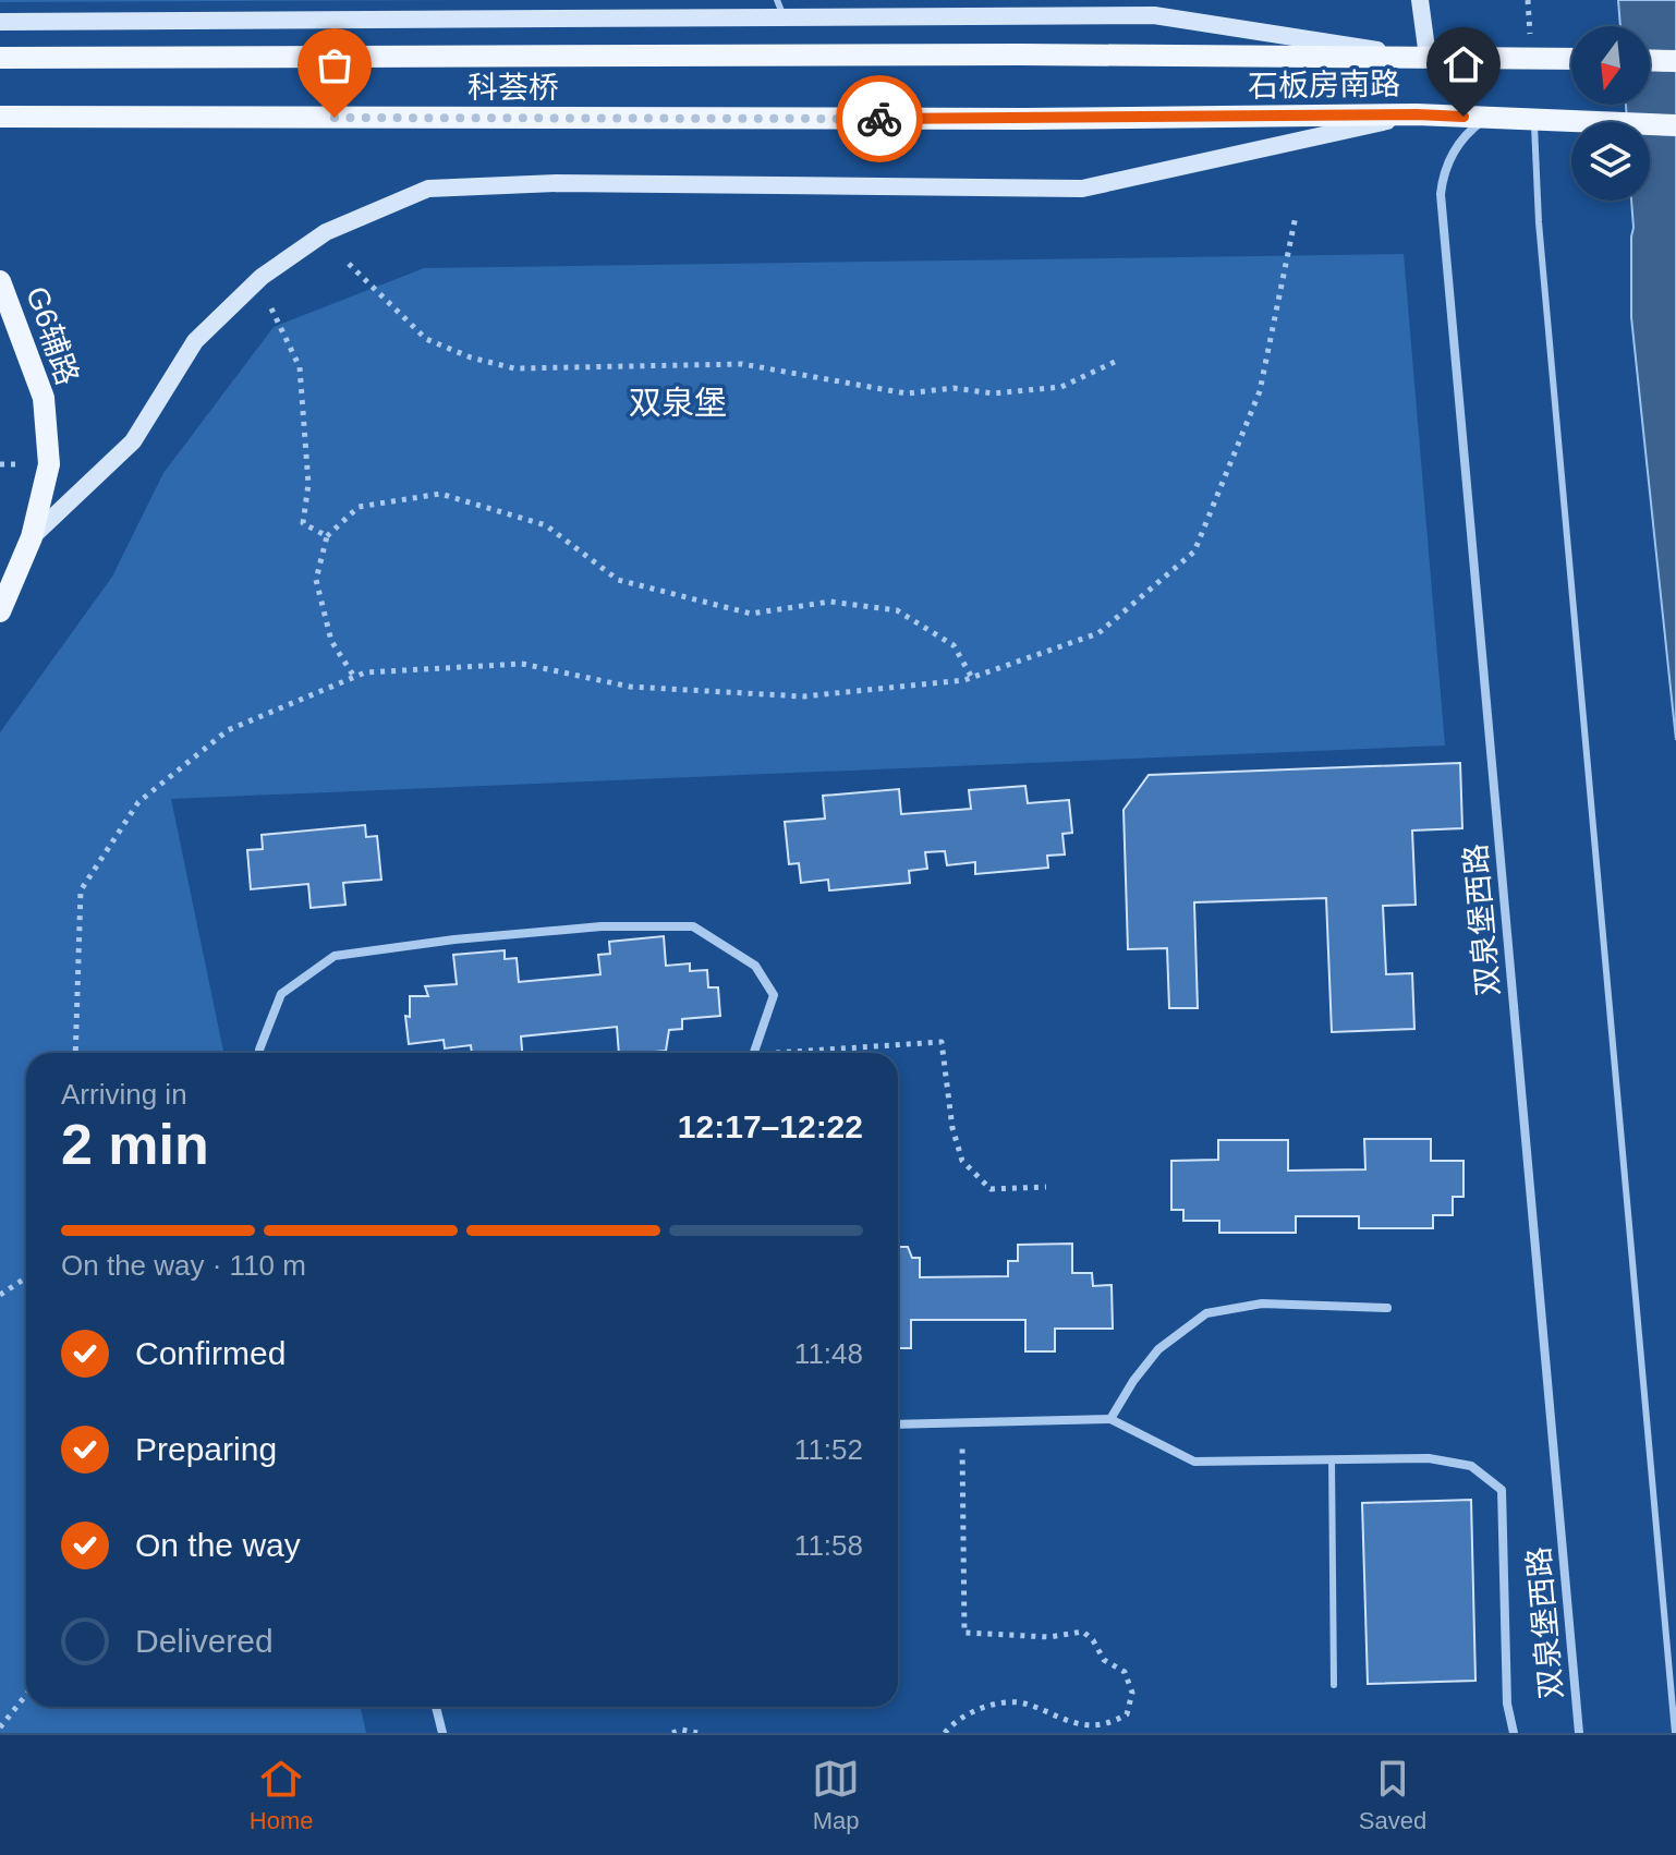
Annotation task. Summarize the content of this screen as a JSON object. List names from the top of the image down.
{
  "streets": {
    "main road": ["石板房南路", "科荟桥", "G6辅路"],
    "street": ["双泉堡西路"]
  },
  "crossings": [
    ["石板房南路", "科荟桥"],
    ["石板房南路", "双泉堡西路"]
  ],
  "districts": ["双泉堡"],
  "north": "bottom",
  "page": {
    "heading": ["2 min", "Arriving in", "12:17–12:22"],
    "bar": "On the way · 110 m",
    "list": [
      ["Confirmed", "11:48"],
      ["Preparing", "11:52"],
      ["On the way", "11:58"],
      "Delivered"
    ],
    "tabs": ["Home", "Map", "Saved"]
  }
}
